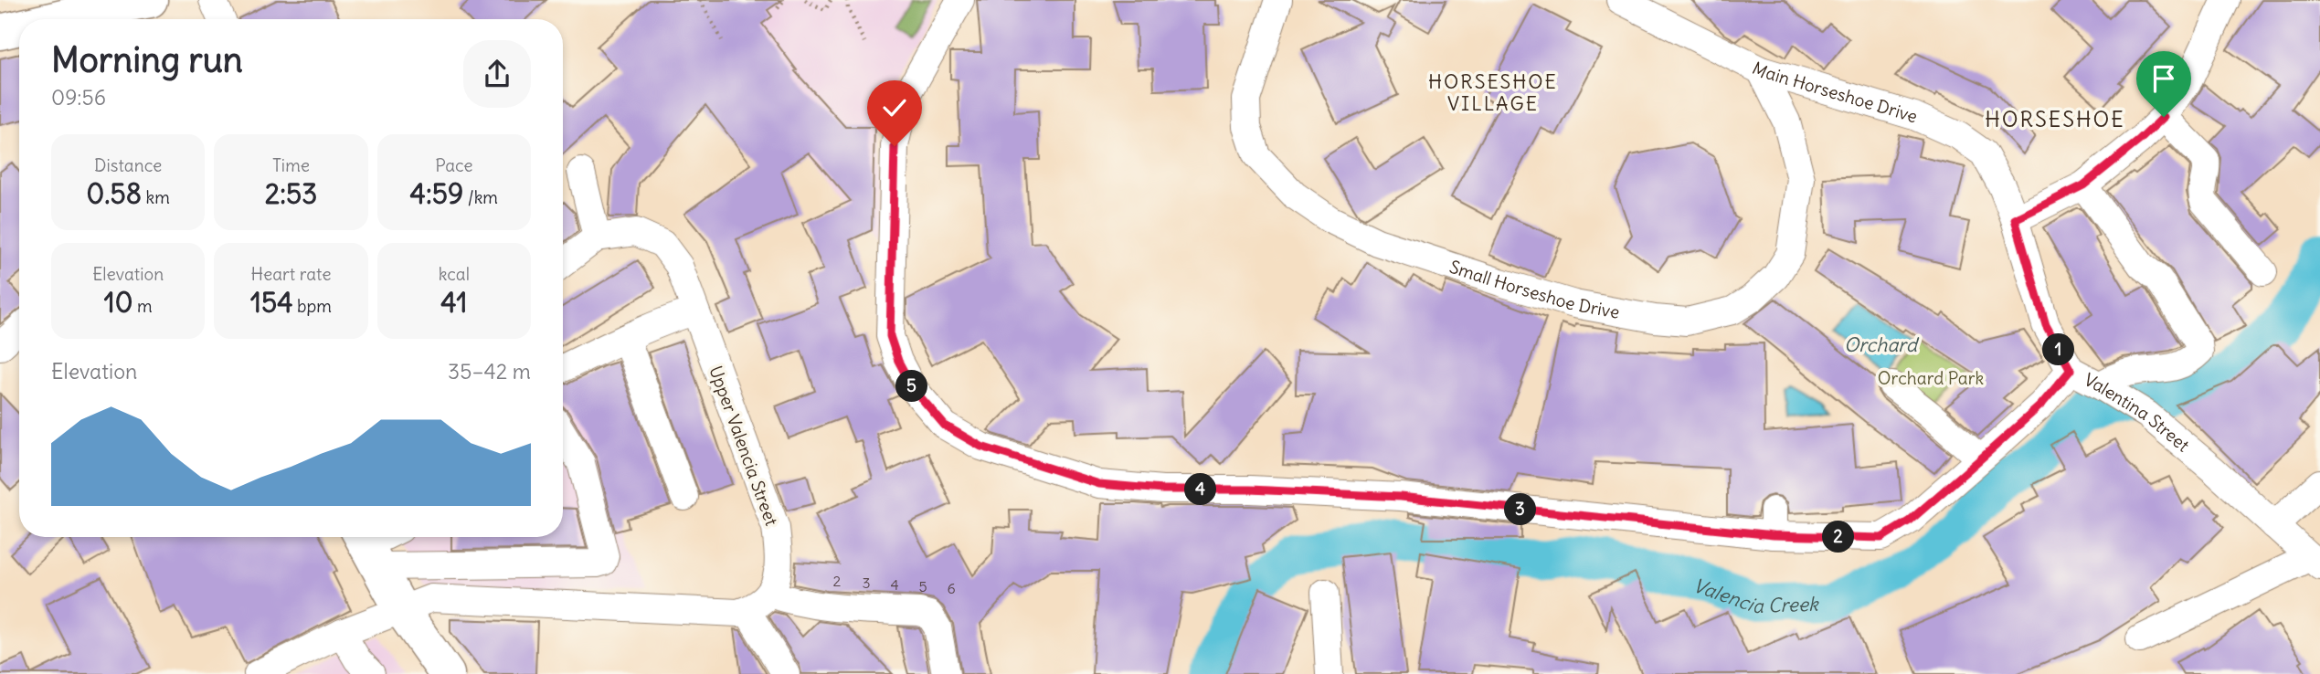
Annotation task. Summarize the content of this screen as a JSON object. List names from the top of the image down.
{
  "streets": {
    "street": [
      "Main Horseshoe Drive",
      "Small Horseshoe Drive",
      "Valentina Street",
      "Upper Valencia Street"
    ]
  },
  "crossings": [
    ["Main Horseshoe Drive", "Small Horseshoe Drive"],
    ["Main Horseshoe Drive", "Valentina Street"]
  ],
  "districts": ["HORSESHOE VILLAGE", "HORSESHOE"],
  "water": ["Orchard", "Valencia Creek"],
  "parks": ["Orchard Park"],
  "house_numbers": [
    "2",
    "3",
    "4",
    "5",
    "6"
  ],
  "page": {
    "heading": ["Morning run", "09:56"],
    "stats": [
      ["Distance", "0.58 km"],
      ["Time", "2:53"],
      ["Pace", "4:59 /km"],
      ["Elevation", "10 m"],
      ["Heart rate", "154 bpm"],
      ["kcal", "41"]
    ],
    "pins": [
      "1",
      "5",
      "4",
      "3",
      "2"
    ],
    "chart": ["Elevation", "35–42 m"]
  }
}
